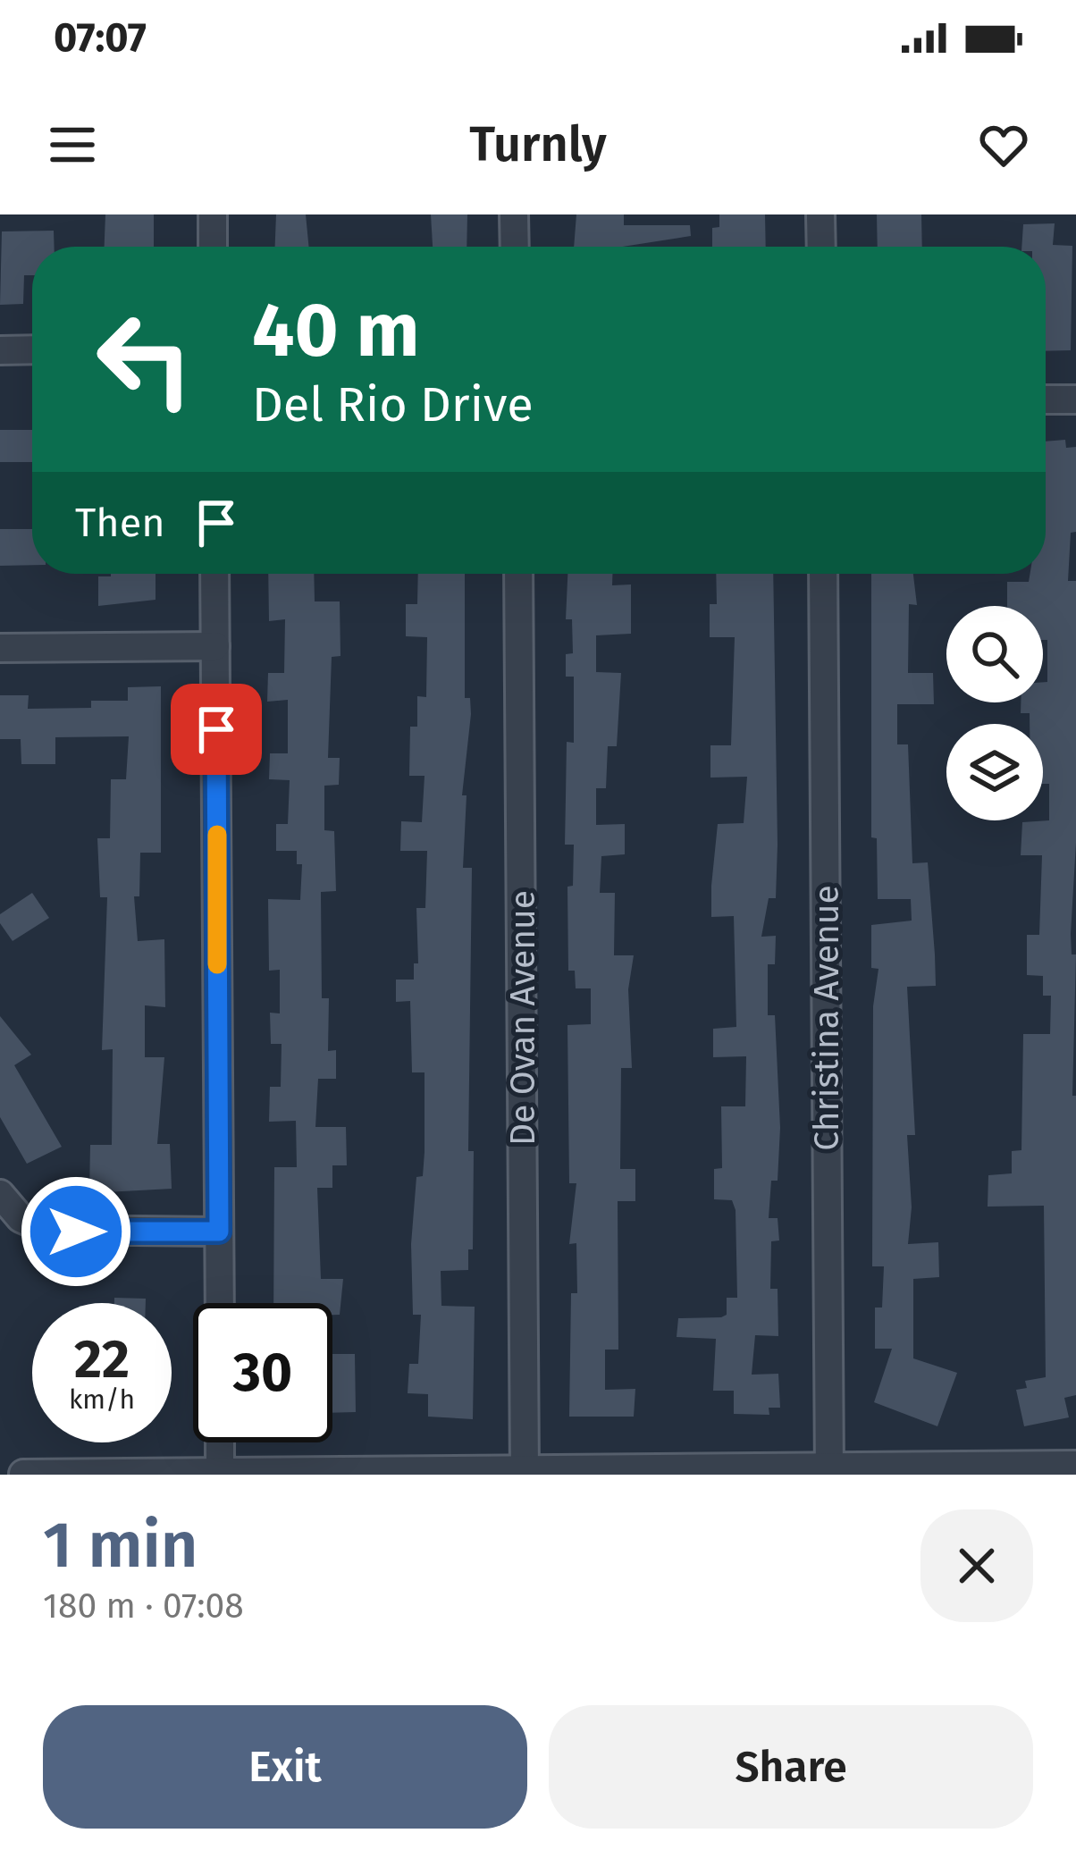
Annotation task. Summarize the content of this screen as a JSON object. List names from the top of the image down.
{
  "streets": {
    "street": ["De Ovan Avenue", "Christina Avenue"]
  },
  "page": {
    "status": "07:07",
    "header": "Turnly",
    "turn": ["40 m", "Del Rio Drive"],
    "then": "Then",
    "speed": "22 km/h",
    "limit": "30",
    "heading": ["1 min", "180 m · 07:08"],
    "buttons": ["Exit", "Share"]
  }
}
